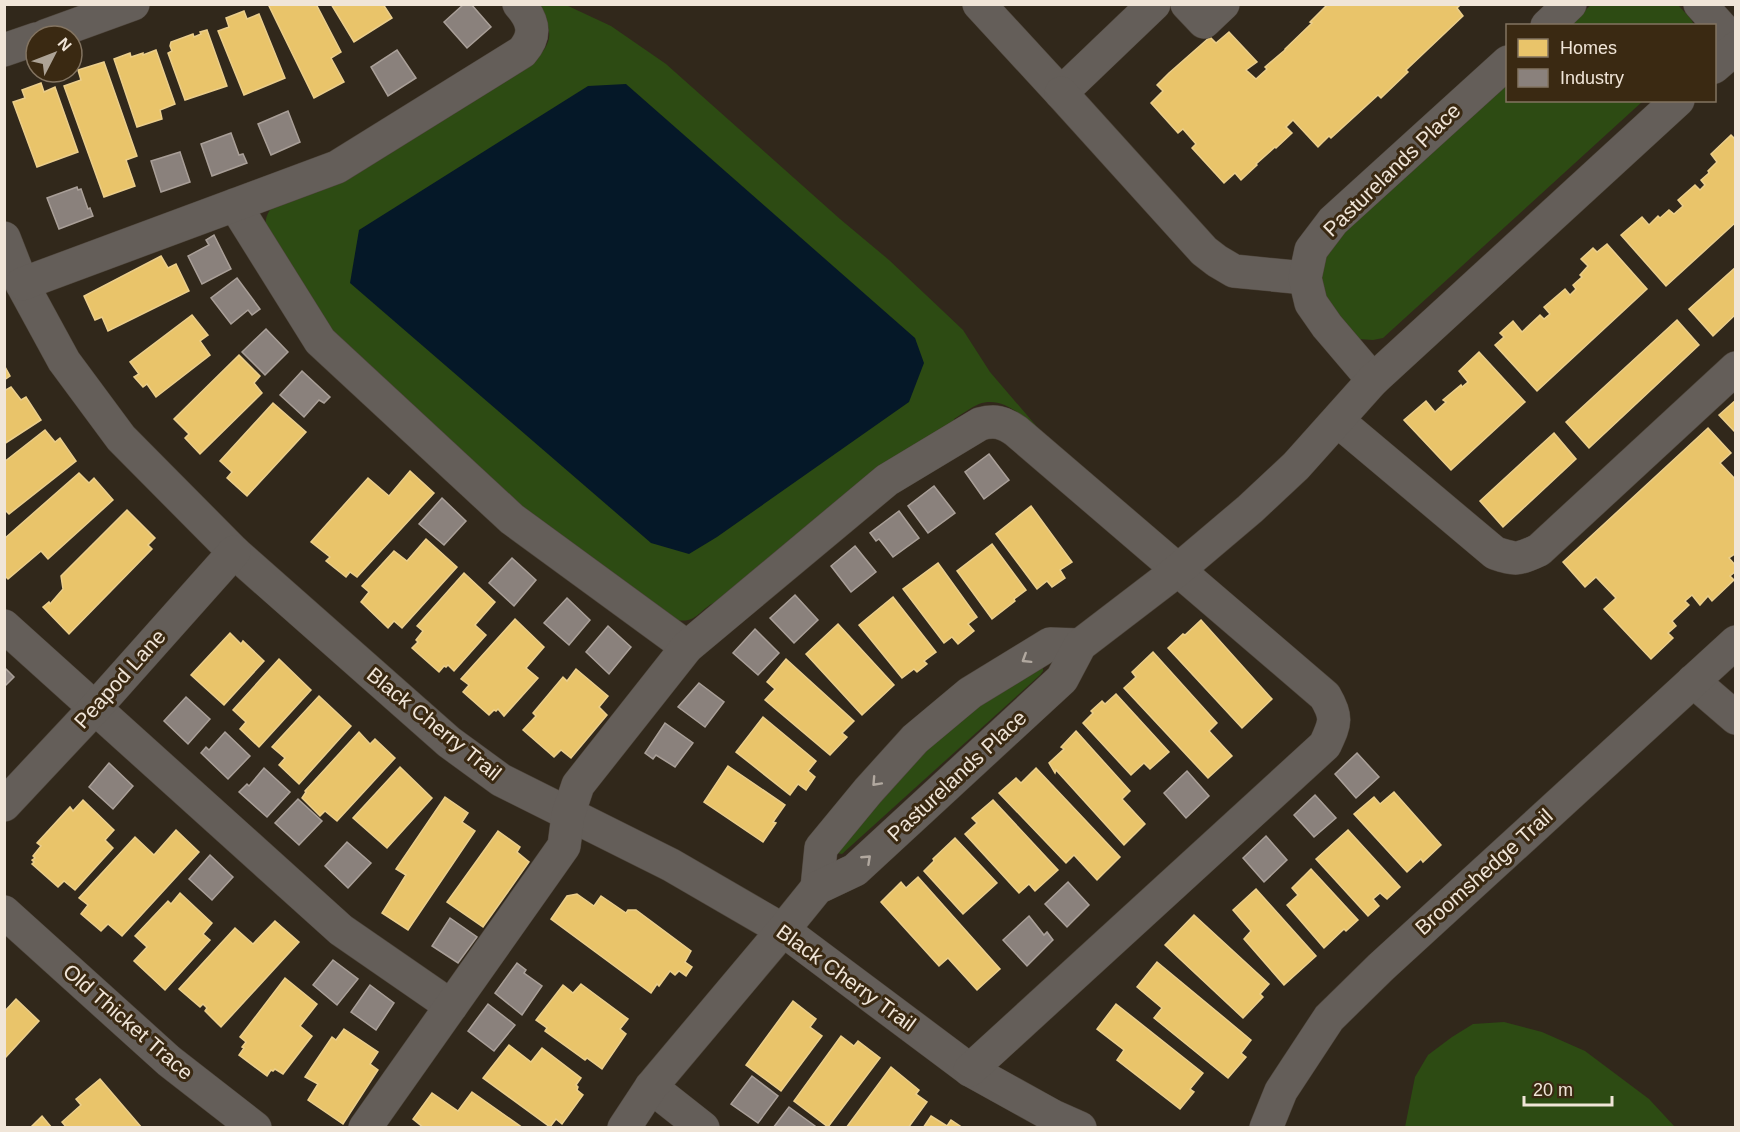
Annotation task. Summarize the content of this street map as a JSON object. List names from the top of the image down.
{
  "streets": {
    "street": [
      "Pasturelands Place",
      "Peapod Lane",
      "Black Cherry Trail",
      "Broomshedge Trail",
      "Old Thicket Trace"
    ]
  },
  "crossings": [
    ["Pasturelands Place", "Black Cherry Trail"],
    ["Peapod Lane", "Black Cherry Trail"]
  ],
  "legend": ["Homes", "Industry"],
  "scale_bar": "20 m",
  "north": "top right"
}
